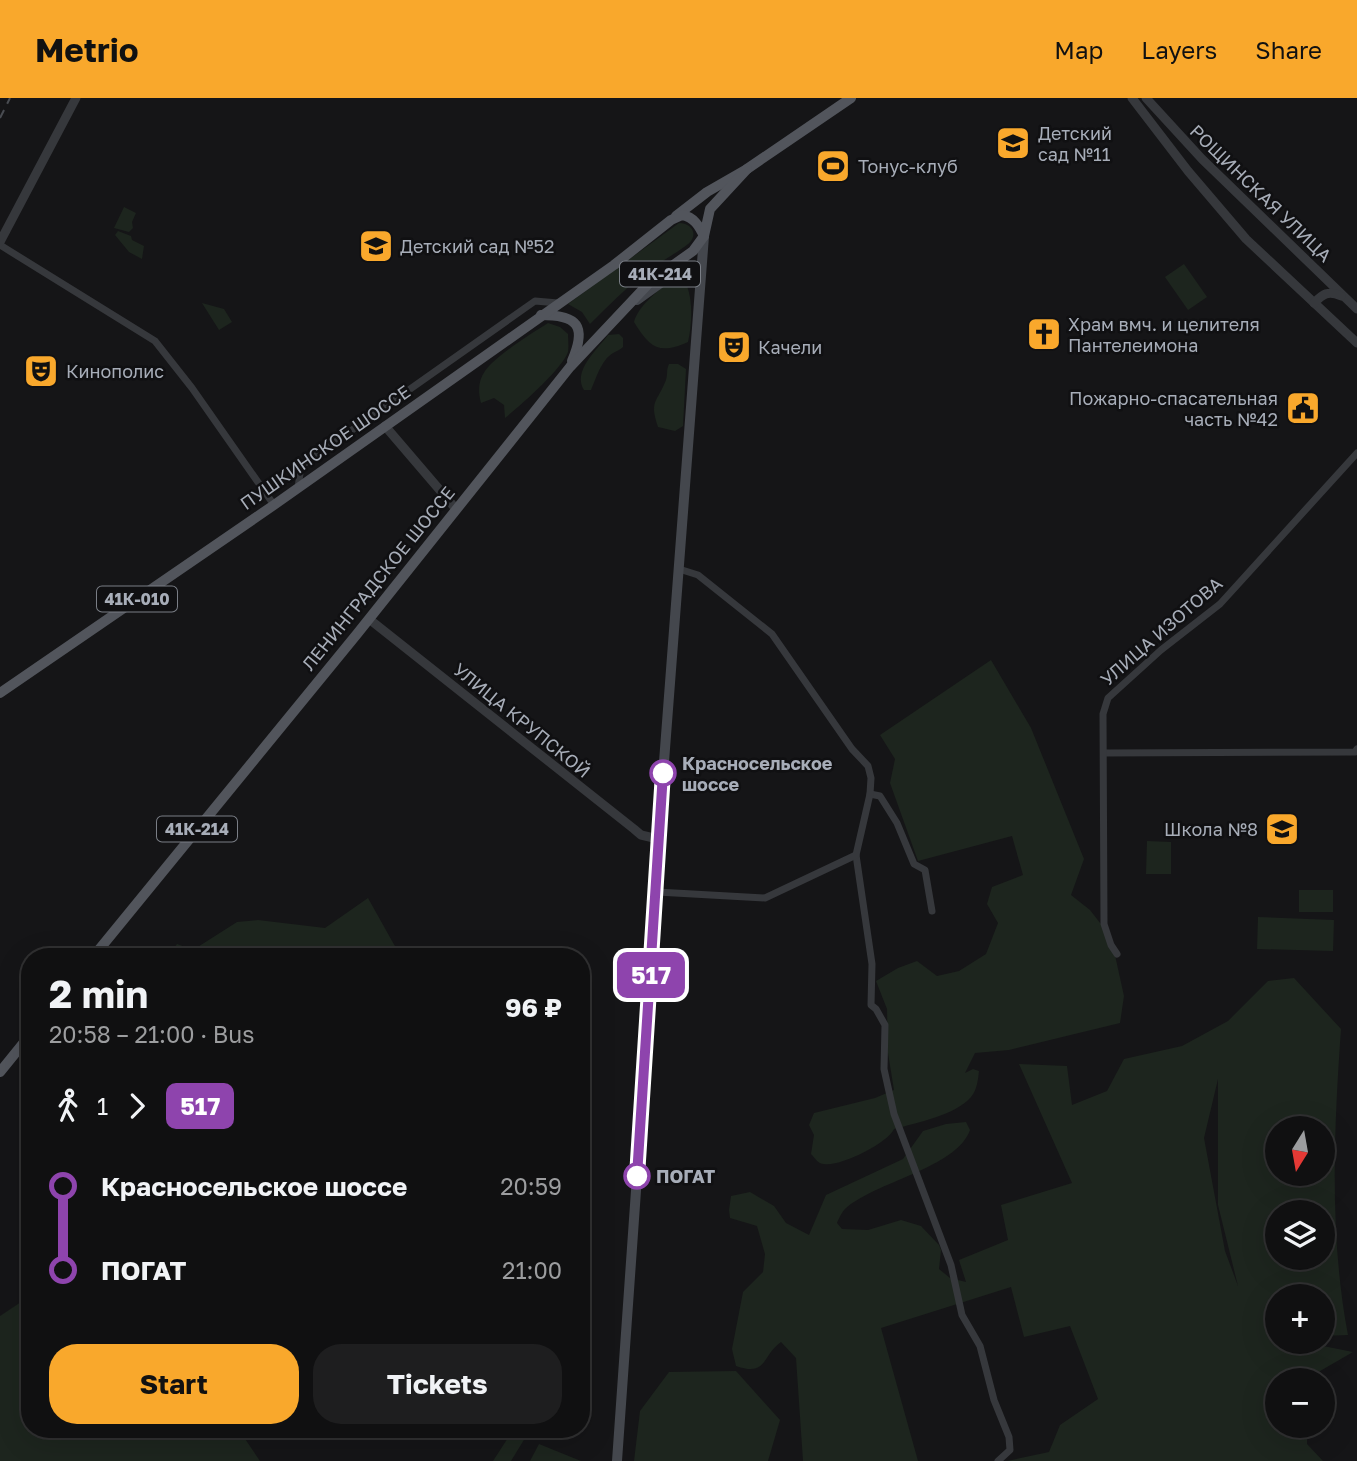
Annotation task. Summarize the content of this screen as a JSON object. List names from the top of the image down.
{
  "streets": {
    "main road": [
      "41К-214",
      "ПУШКИНСКОЕ ШОССЕ",
      "ЛЕНИНГРАДСКОЕ ШОССЕ",
      "41К-010"
    ],
    "street": ["РОЩИНСКАЯ УЛИЦА", "УЛИЦА ИЗОТОВА", "УЛИЦА КРУПСКОЙ"]
  },
  "crossings": [
    ["ЛЕНИНГРАДСКОЕ ШОССЕ", "УЛИЦА КРУПСКОЙ"]
  ],
  "places": {
    "school or university": ["Детский сад №11", "Детский сад №52", "Школа №8"],
    "sports": ["Тонус-клуб"],
    "church": ["Храм вмч. и целителя Пантелеимона"],
    "theatre": ["Качели", "Кинополис"],
    "public building": ["Пожарно-спасательная часть №42"],
    "other": ["Красносельское шоссе", "ПОГАТ"]
  },
  "lines": ["bus line 517"],
  "north": "bottom",
  "page": {
    "header": "Metrio",
    "nav": ["Map", "Layers", "Share"],
    "on_map": "517",
    "heading": ["2 min", "20:58 – 21:00 · Bus", "96 ₽"],
    "legs": ["1", "517"],
    "map_buttons": ["+", "−"],
    "list": [
      {
        "name": "Красносельское шоссе",
        "value": "20:59"
      },
      {
        "name": "ПОГАТ",
        "value": "21:00"
      }
    ],
    "buttons": ["Start", "Tickets"]
  }
}
